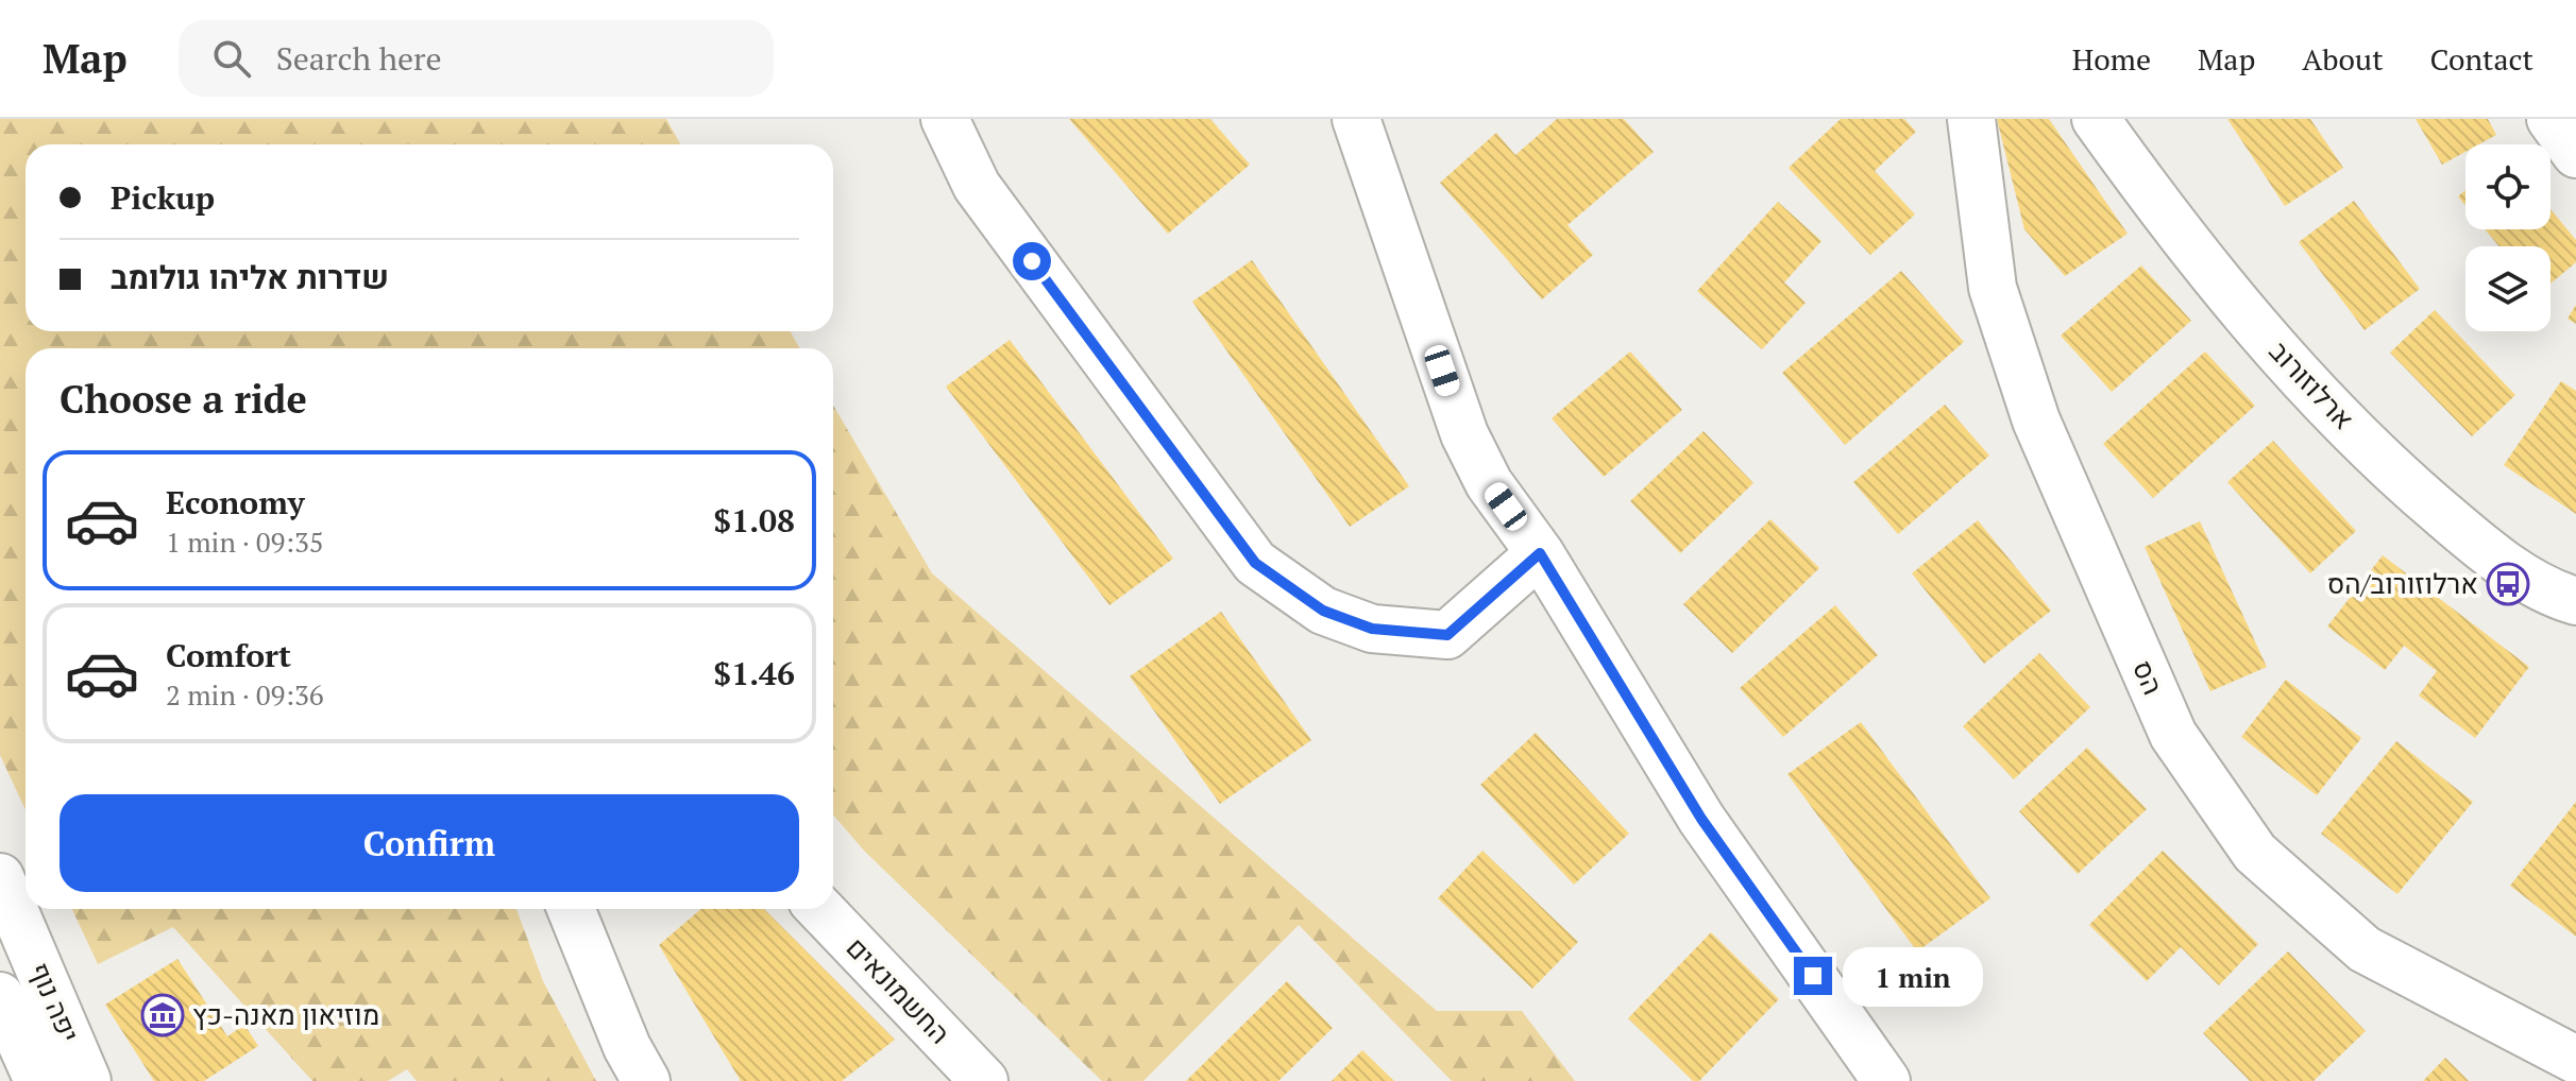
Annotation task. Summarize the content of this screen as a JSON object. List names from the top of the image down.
{
  "streets": {
    "street": [
      "ארלוזורוב",
      "הס",
      "החשמונאים",
      "יפה נוף"
    ]
  },
  "places": {
    "bus stop": ["ארלוזורוב/הס"],
    "museum": ["מוזיאון מאנה-כץ"]
  },
  "page": {
    "header": "Map",
    "search": "Search here",
    "nav": [
      "Home",
      "Map",
      "About",
      "Contact"
    ],
    "banner": ["Pickup", "שדרות אליהו גולומב"],
    "heading": "Choose a ride",
    "list": [
      {
        "name": "Economy",
        "note": "1 min · 09:35",
        "value": "$1.08"
      },
      {
        "name": "Comfort",
        "note": "2 min · 09:36",
        "value": "$1.46"
      }
    ],
    "buttons": "Confirm",
    "bubble": "1 min"
  }
}
